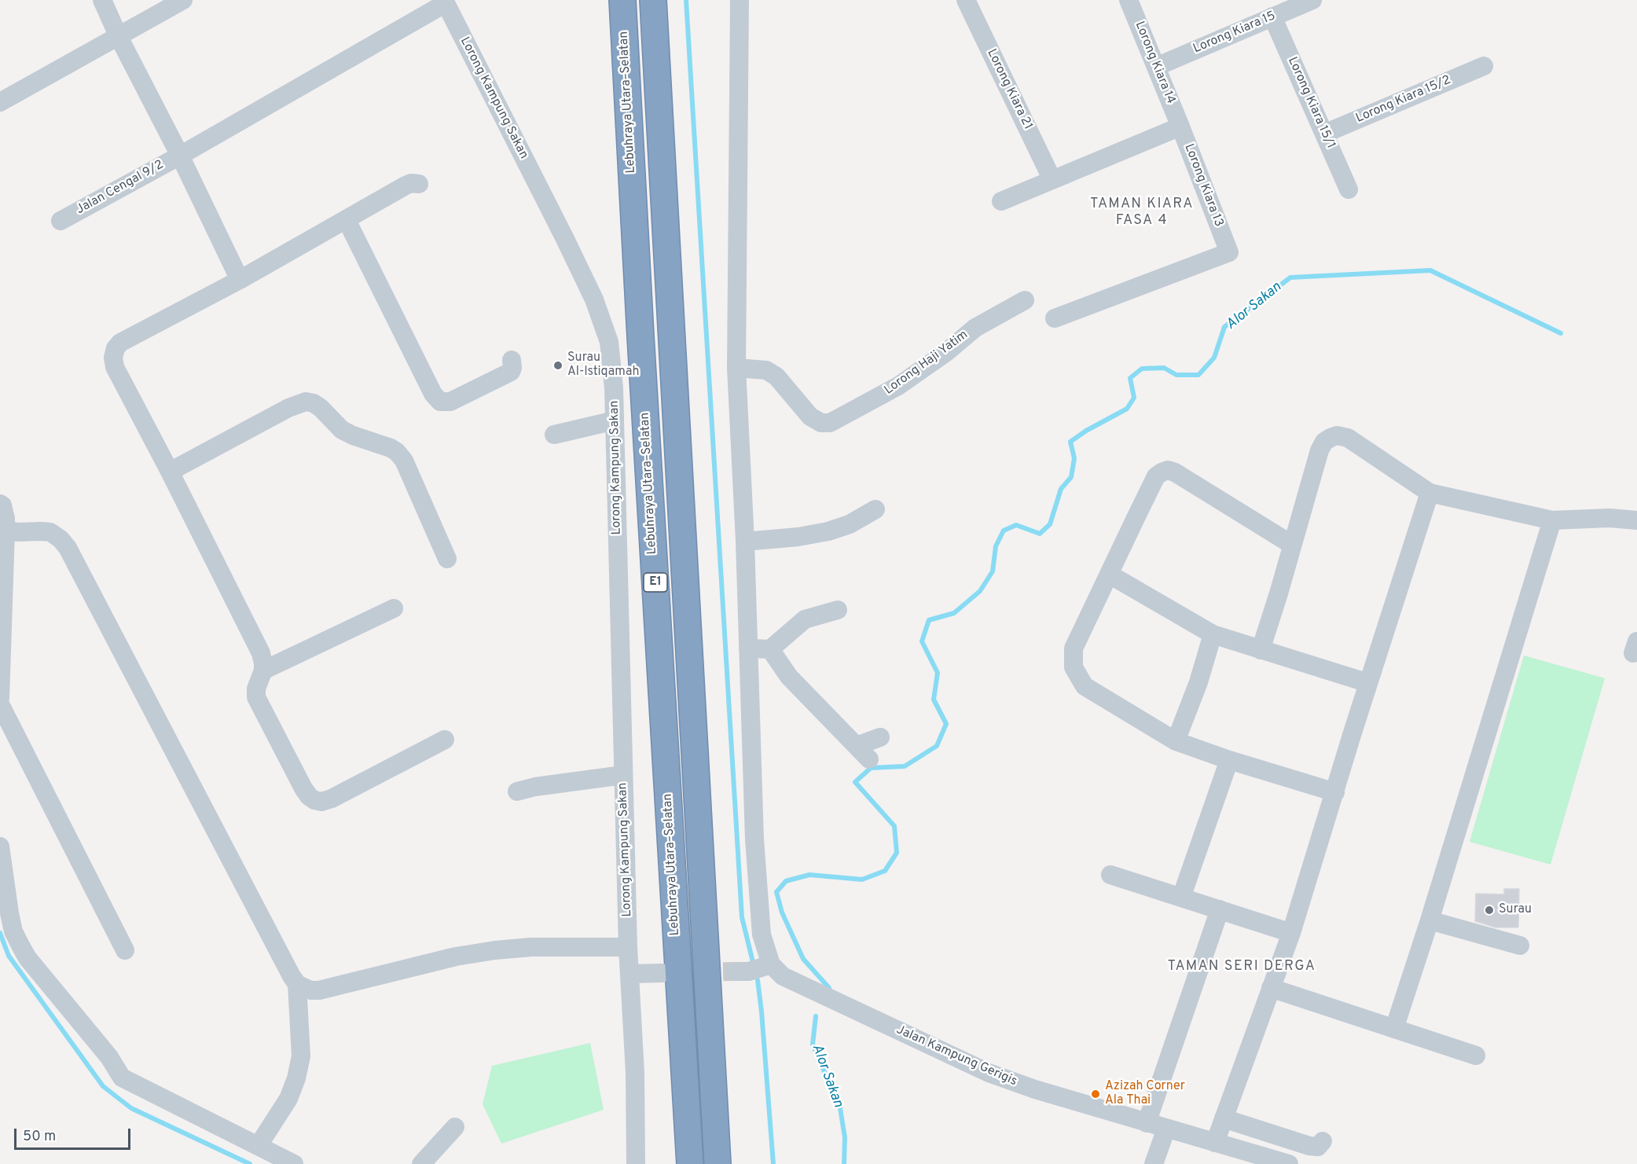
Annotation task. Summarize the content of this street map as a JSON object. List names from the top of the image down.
{
  "streets": {
    "highway": ["Lebuhraya Utara–Selatan", "E1"],
    "street": [
      "Lorong Kiara 15",
      "Lorong Kiara 14",
      "Lorong Kiara 21",
      "Lorong Kampung Sakan",
      "Lorong Kiara 15/2",
      "Lorong Kiara 15/1",
      "Lorong Kiara 13",
      "Jalan Cengal 9/2",
      "Lorong Haji Yatim",
      "Jalan Kampung Gerigis"
    ]
  },
  "crossings": [
    ["Lorong Kiara 15", "Lorong Kiara 14"],
    ["Lorong Kiara 15", "Lorong Kiara 15/1"],
    ["Lorong Kiara 14", "Lorong Kiara 13"],
    ["Lorong Kampung Sakan", "Jalan Cengal 9/2"],
    ["Lorong Kiara 15/2", "Lorong Kiara 15/1"]
  ],
  "districts": ["TAMAN KIARA FASA 4", "TAMAN SERI DERGA"],
  "water": ["Alor Sakan"],
  "places": ["Surau Al-Istiqamah", "Surau", "Azizah Corner Ala Thai"],
  "scale_bar": "50 m"
}
